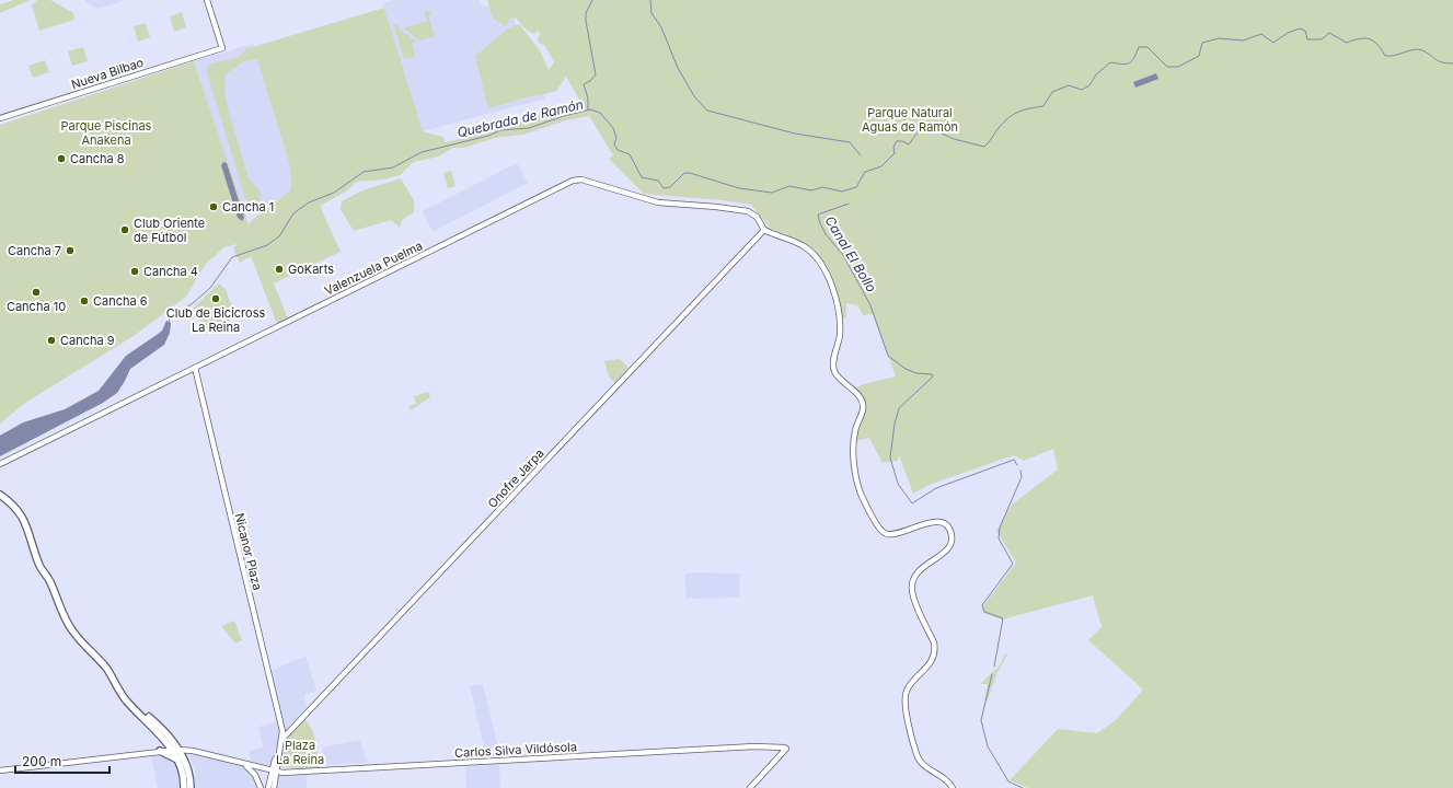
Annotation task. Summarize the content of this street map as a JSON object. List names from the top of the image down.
{
  "streets": {
    "street": [
      "Nueva Bilbao",
      "Valenzuela Puelma",
      "Onofre Jarpa",
      "Nicanor Plaza",
      "Carlos Silva Vildósola"
    ]
  },
  "crossings": [
    ["Valenzuela Puelma", "Onofre Jarpa"],
    ["Valenzuela Puelma", "Nicanor Plaza"],
    ["Onofre Jarpa", "Nicanor Plaza"]
  ],
  "water": ["Quebrada de Ramón", "Canal El Bollo"],
  "parks": ["Parque Natural Aguas de Ramón", "Parque Piscinas Anakena", "Plaza La Reina"],
  "places": [
    "Cancha 8",
    "Cancha 1",
    "Club Oriente de Fútbol",
    "Cancha 7",
    "GoKarts",
    "Cancha 4",
    "Cancha 10",
    "Club de Bicicross La Reina",
    "Cancha 6",
    "Cancha 9"
  ],
  "scale_bar": "200 m"
}
